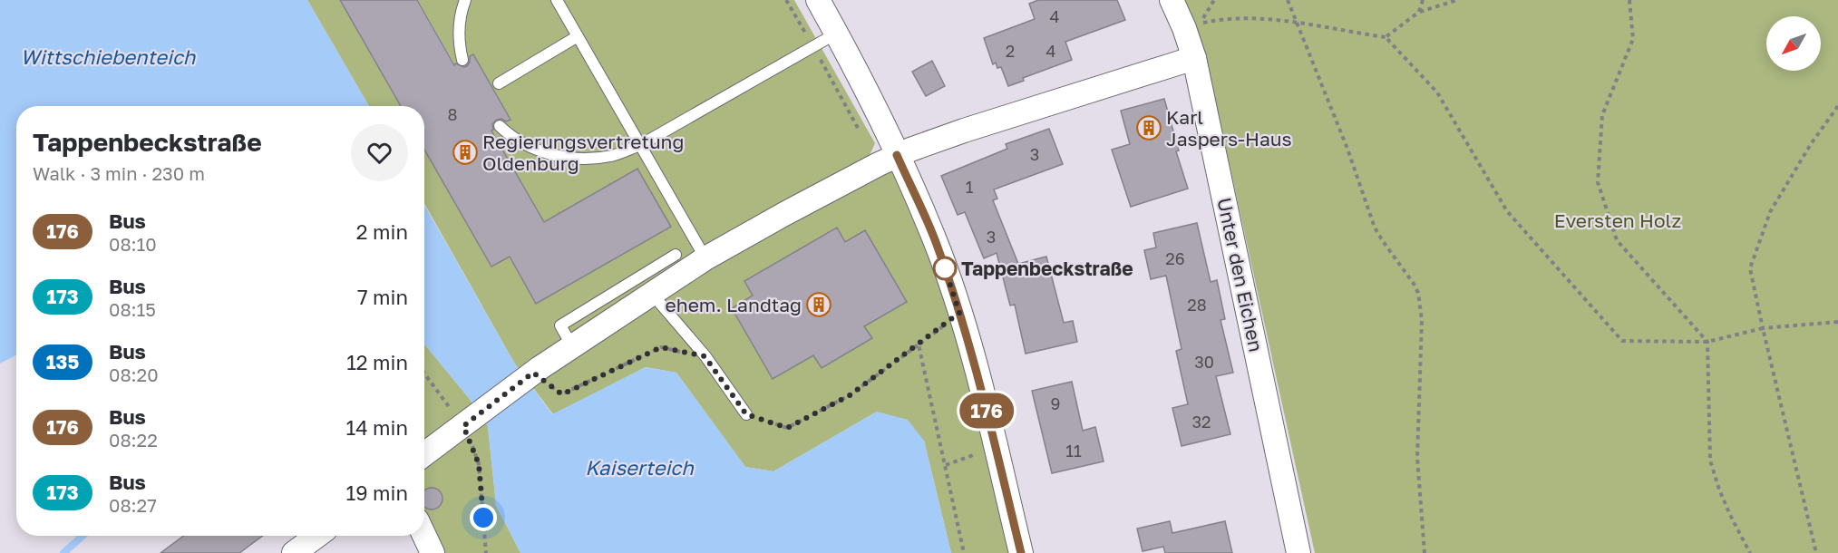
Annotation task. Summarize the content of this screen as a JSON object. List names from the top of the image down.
{
  "streets": {
    "street": ["Unter den Eichen"]
  },
  "water": ["Wittschiebenteich", "Kaiserteich"],
  "parks": ["Eversten Holz"],
  "places": {
    "building": ["Karl Jaspers-Haus", "Regierungsvertretung Oldenburg", "ehem. Landtag"],
    "other": ["Tappenbeckstraße"]
  },
  "lines": ["bus line 176"],
  "house_numbers": [
    "4",
    "2",
    "4",
    "8",
    "3",
    "1",
    "3",
    "26",
    "28",
    "30",
    "9",
    "32",
    "11"
  ],
  "north": "bottom left",
  "page": {
    "on_map": "176",
    "heading": ["Tappenbeckstraße", "Walk · 3 min · 230 m"],
    "list": [
      {
        "mark": "176",
        "name": "Bus",
        "note": "08:10",
        "value": "2 min"
      },
      {
        "mark": "173",
        "name": "Bus",
        "note": "08:15",
        "value": "7 min"
      },
      {
        "mark": "135",
        "name": "Bus",
        "note": "08:20",
        "value": "12 min"
      },
      {
        "mark": "176",
        "name": "Bus",
        "note": "08:22",
        "value": "14 min"
      },
      {
        "mark": "173",
        "name": "Bus",
        "note": "08:27",
        "value": "19 min"
      }
    ]
  }
}
